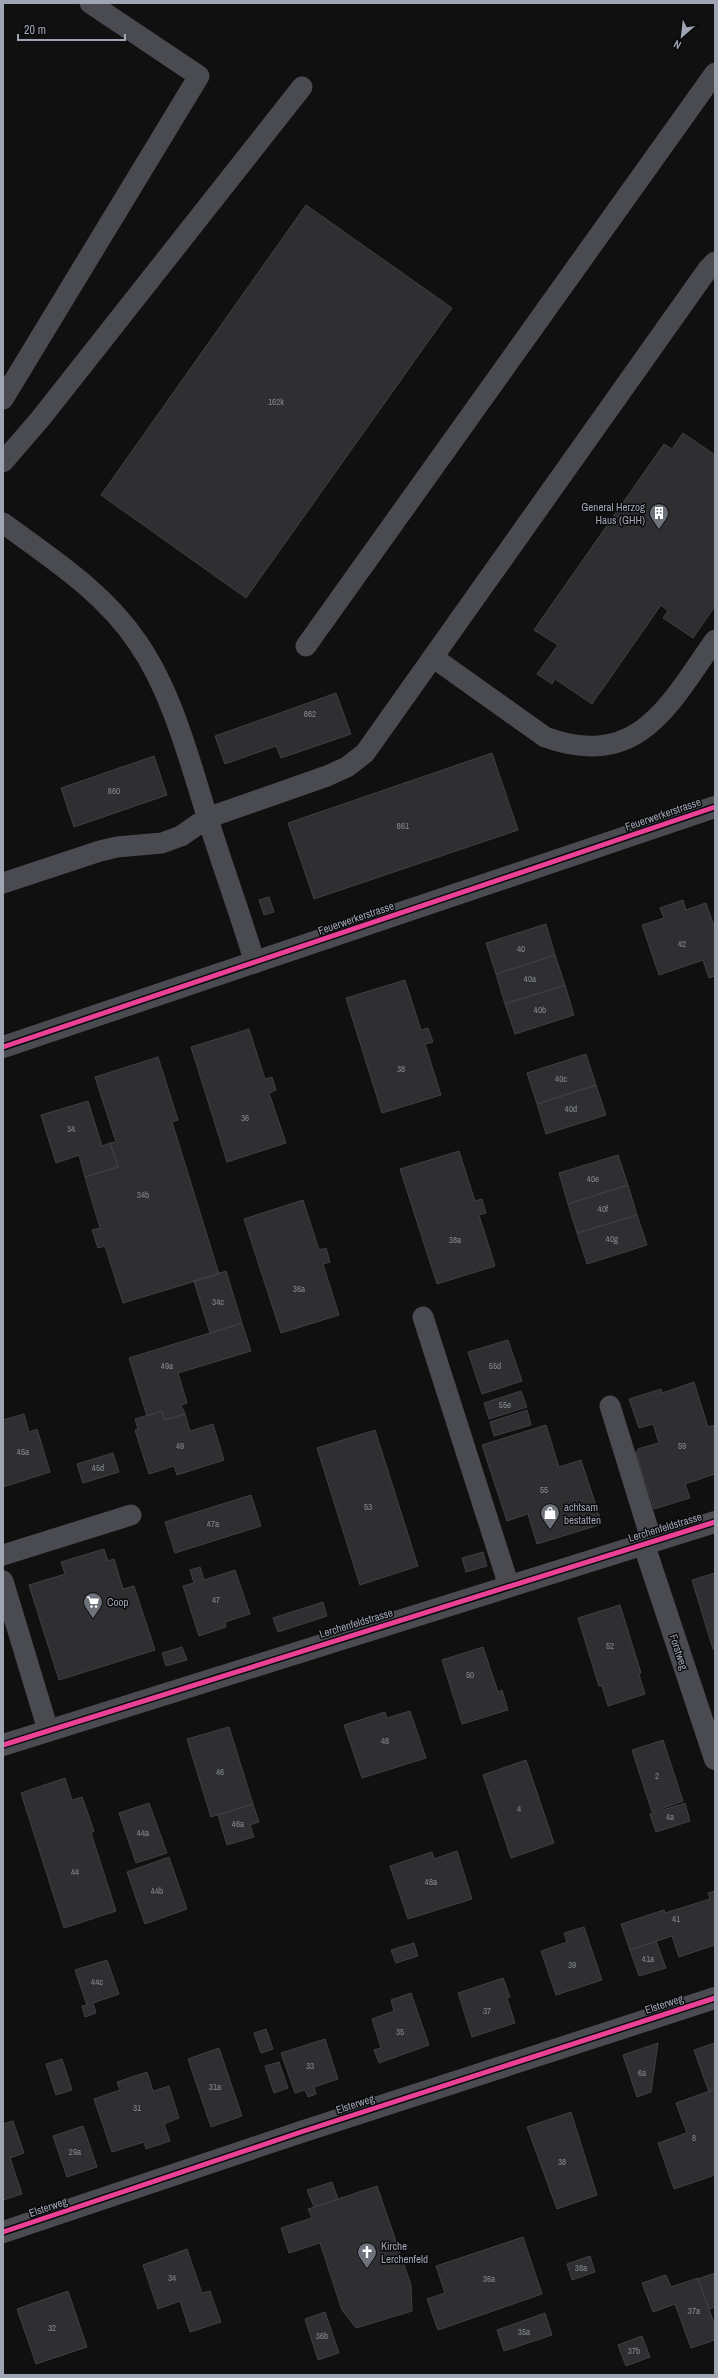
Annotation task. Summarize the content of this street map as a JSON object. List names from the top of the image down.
{
  "streets": {
    "street": [
      "Feuerwerkerstrasse",
      "Lerchenfeldstrasse",
      "Forstweg",
      "Elsterweg"
    ]
  },
  "crossings": [
    ["Lerchenfeldstrasse", "Forstweg"]
  ],
  "places": {
    "building": ["General Herzog Haus (GHH)"],
    "shop": ["achtsam bestatten"],
    "supermarket": ["Coop"],
    "church": ["Kirche Lerchenfeld"]
  },
  "house_numbers": [
    "162k",
    "862",
    "860",
    "861",
    "42",
    "40",
    "40a",
    "40b",
    "38",
    "40c",
    "40d",
    "36",
    "34",
    "40e",
    "34b",
    "40f",
    "40g",
    "38a",
    "36a",
    "34c",
    "49a",
    "55d",
    "55e",
    "49",
    "59",
    "45a",
    "45d",
    "55",
    "53",
    "47a",
    "47",
    "52",
    "50",
    "48",
    "46",
    "2",
    "4",
    "4a",
    "46a",
    "44a",
    "44",
    "48a",
    "44b",
    "41",
    "41a",
    "39",
    "44c",
    "37",
    "35",
    "33",
    "6a",
    "31a",
    "31",
    "8",
    "29a",
    "38",
    "38a",
    "34",
    "36a",
    "37a",
    "32",
    "35a",
    "36b",
    "37b"
  ],
  "scale_bar": "20 m",
  "north": "bottom left"
}
